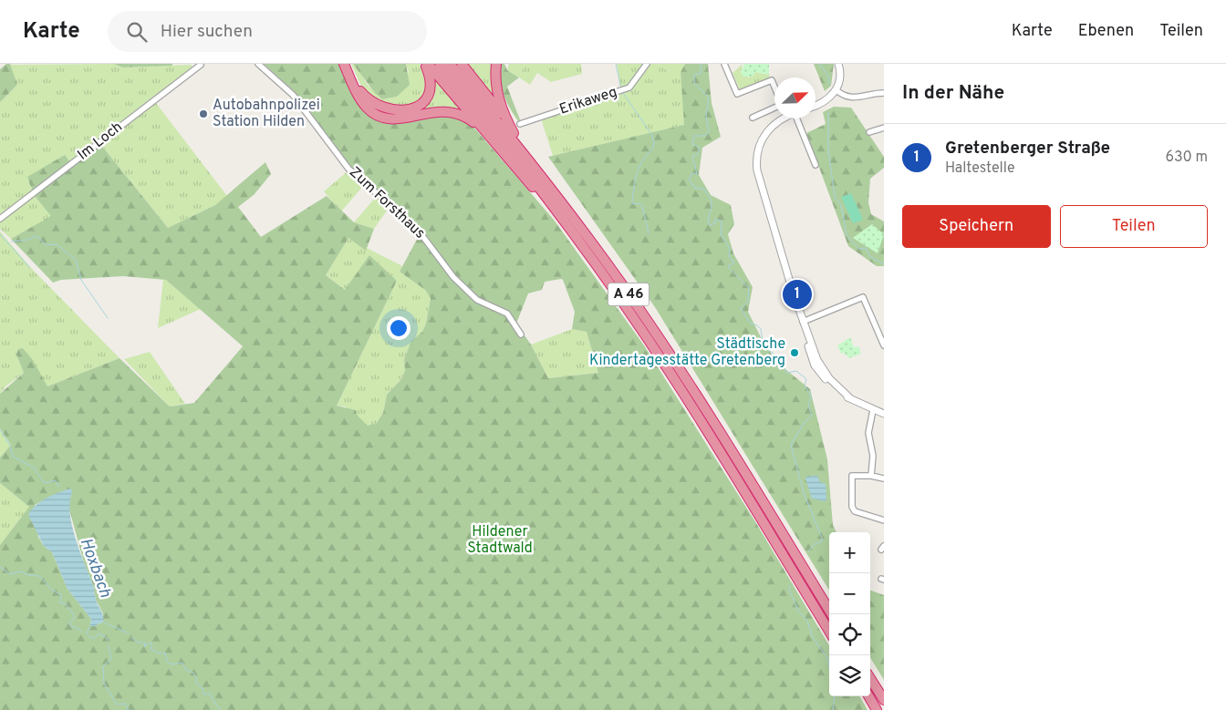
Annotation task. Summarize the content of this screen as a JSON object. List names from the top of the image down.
{
  "streets": {
    "highway": ["A 46"],
    "street": ["Erikaweg", "Im Loch", "Zum Forsthaus"]
  },
  "water": ["Hoxbach"],
  "parks": ["Hildener Stadtwald"],
  "places": ["Autobahnpolizei Station Hilden", "Städtische Kindertagesstätte Gretenberg"],
  "north": "top right",
  "page": {
    "header": "Karte",
    "search": "Hier suchen",
    "nav": ["Karte", "Ebenen", "Teilen"],
    "heading": "In der Nähe",
    "list": [
      {
        "mark": "1",
        "name": "Gretenberger Straße",
        "note": "Haltestelle",
        "value": "630 m"
      }
    ],
    "buttons": ["Speichern", "Teilen"],
    "pins": "1",
    "map_buttons": ["+", "−"]
  }
}
